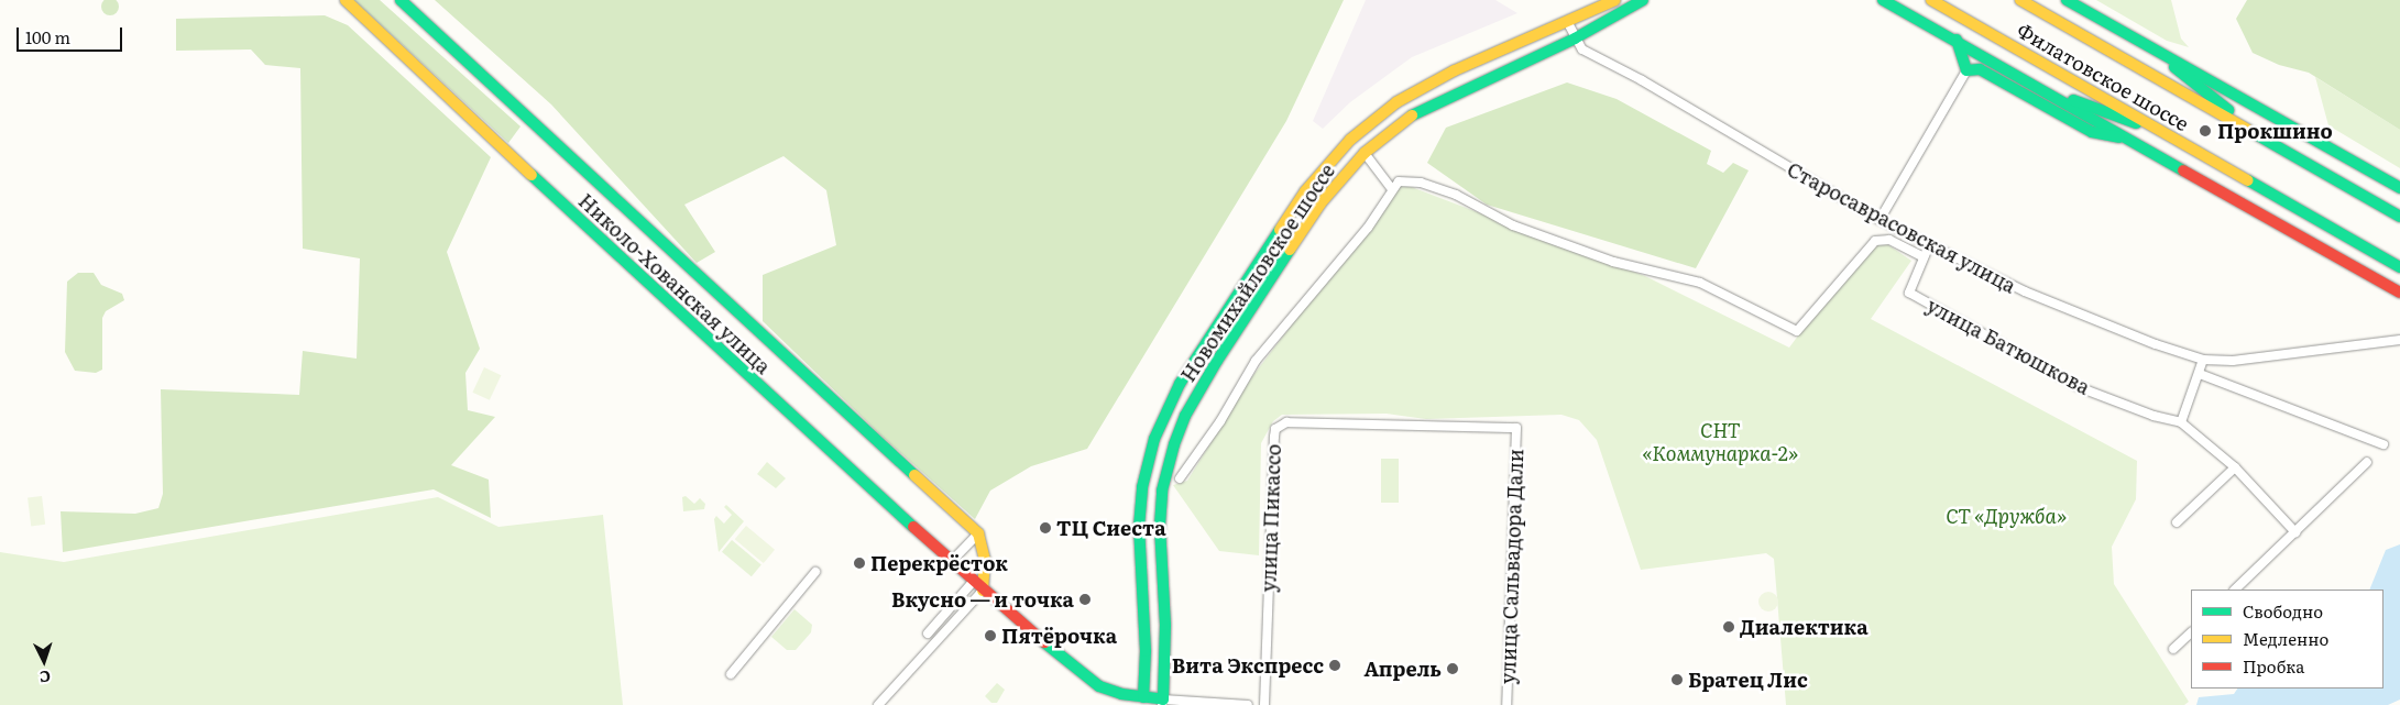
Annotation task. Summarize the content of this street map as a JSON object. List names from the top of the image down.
{
  "streets": {
    "street": [
      "Филатовское шоссе",
      "Старосаврасовская улица",
      "Новомихайловское шоссе",
      "Николо-Хованская улица",
      "улица Батюшкова",
      "улица Пикассо",
      "улица Сальвадора Дали"
    ]
  },
  "crossings": [
    ["Старосаврасовская улица", "Новомихайловское шоссе"],
    ["Новомихайловское шоссе", "Николо-Хованская улица"],
    ["улица Пикассо", "улица Сальвадора Дали"]
  ],
  "parks": ["СНТ «Коммунарка-2»", "СТ «Дружба»"],
  "places": [
    "Прокшино",
    "ТЦ Сиеста",
    "Перекрёсток",
    "Вкусно — и точка",
    "Диалектика",
    "Пятёрочка",
    "Вита Экспресс",
    "Апрель",
    "Братец Лис"
  ],
  "legend": ["Свободно", "Медленно", "Пробка"],
  "scale_bar": "100 m",
  "north": "bottom"
}
